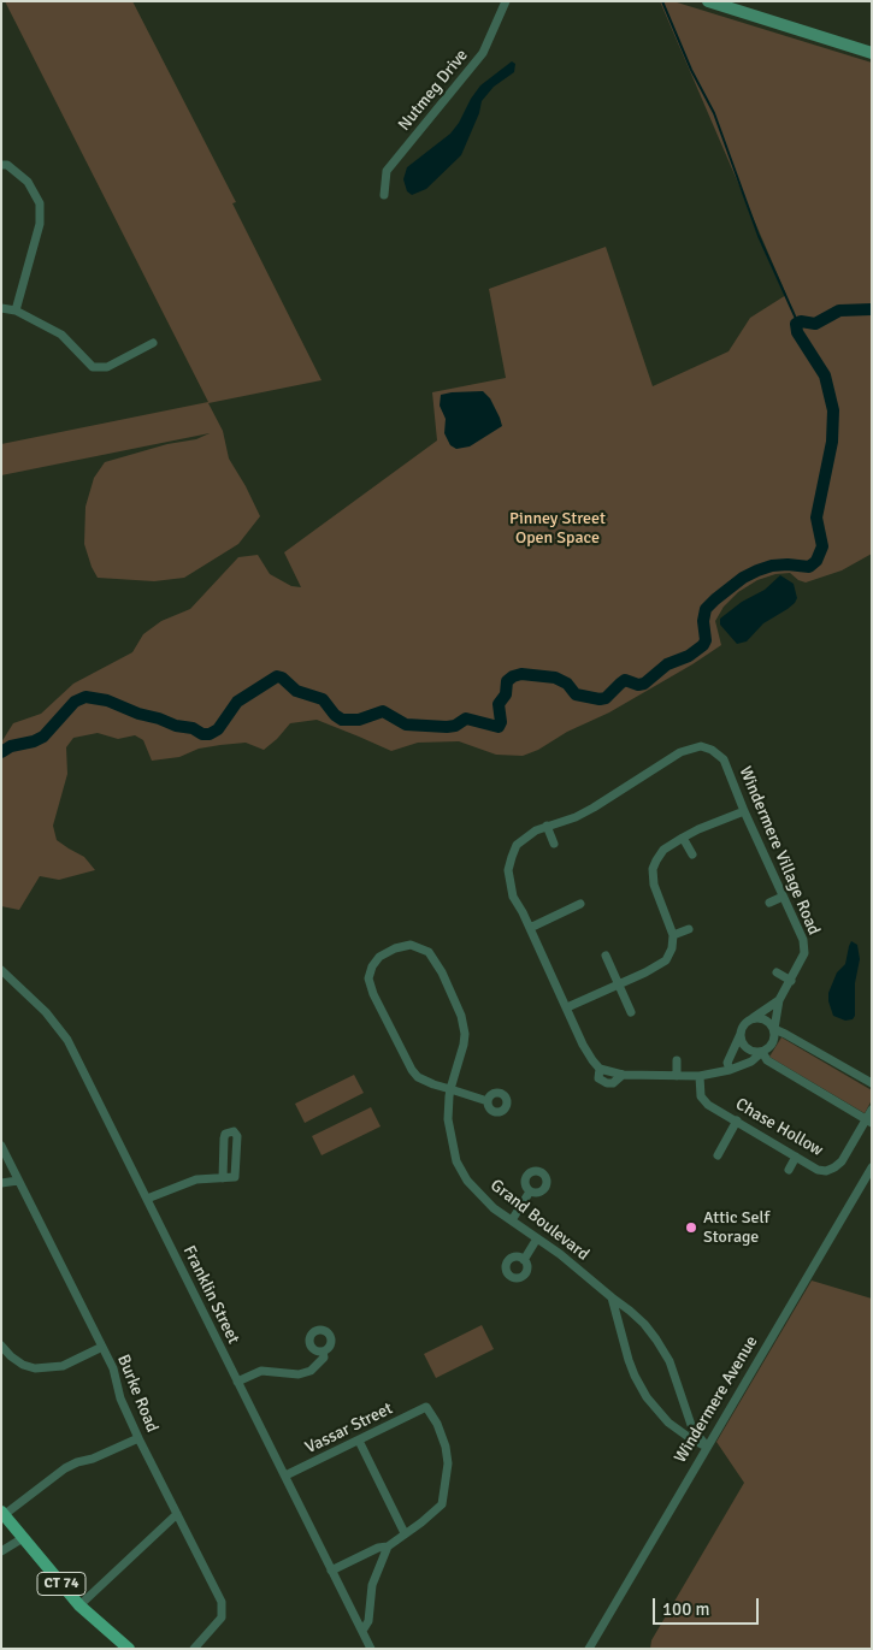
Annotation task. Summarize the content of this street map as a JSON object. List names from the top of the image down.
{
  "streets": {
    "main road": ["CT 74"],
    "street": [
      "Nutmeg Drive",
      "Windermere Village Road",
      "Chase Hollow",
      "Grand Boulevard",
      "Franklin Street",
      "Burke Road",
      "Windermere Avenue",
      "Vassar Street"
    ]
  },
  "crossings": [
    ["Windermere Village Road", "Chase Hollow"],
    ["Grand Boulevard", "Windermere Avenue"],
    ["Franklin Street", "Vassar Street"]
  ],
  "parks": ["Pinney Street Open Space"],
  "places": ["Attic Self Storage"],
  "scale_bar": "100 m"
}
